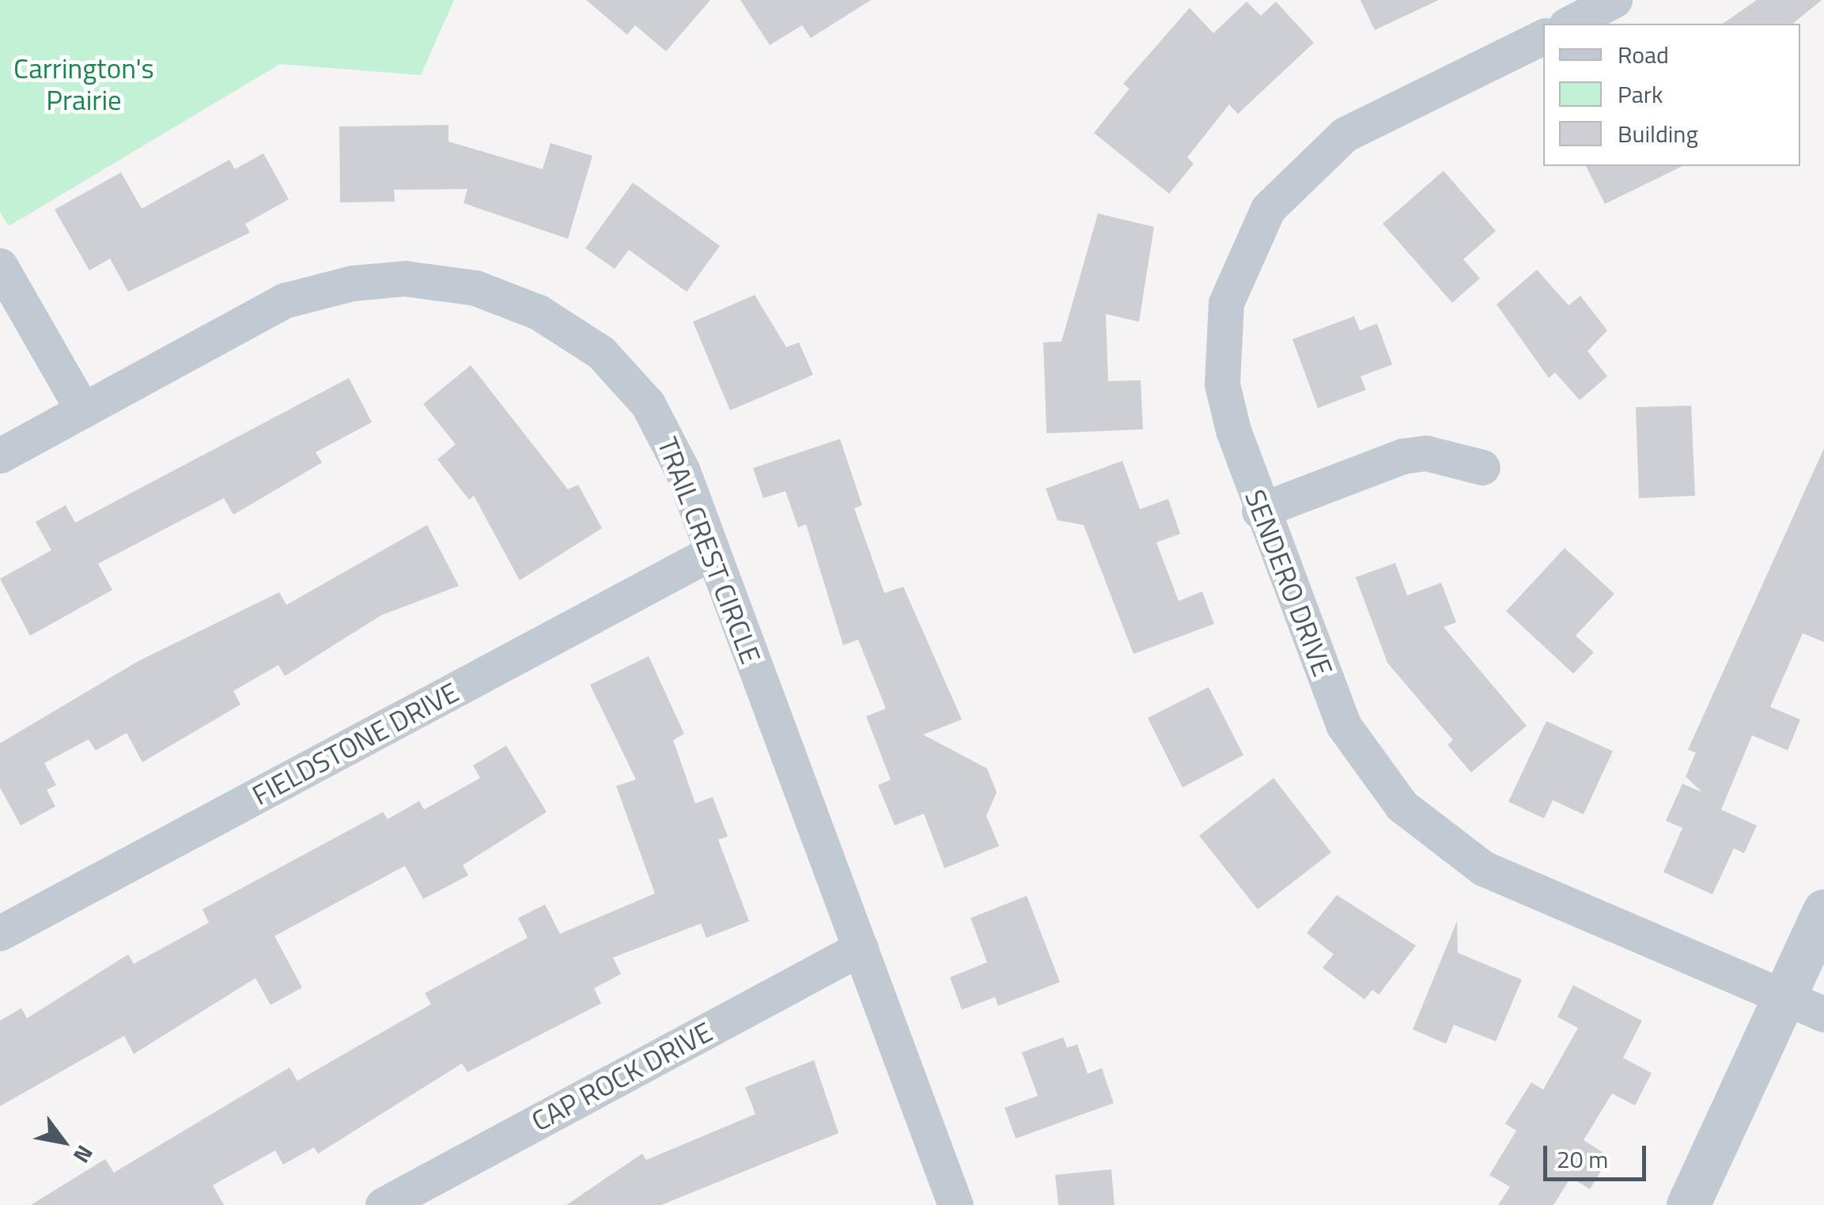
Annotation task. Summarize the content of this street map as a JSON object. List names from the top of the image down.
{
  "streets": {
    "street": [
      "TRAIL CREST CIRCLE",
      "SENDERO DRIVE",
      "FIELDSTONE DRIVE",
      "CAP ROCK DRIVE"
    ]
  },
  "crossings": [
    ["TRAIL CREST CIRCLE", "FIELDSTONE DRIVE"],
    ["TRAIL CREST CIRCLE", "CAP ROCK DRIVE"]
  ],
  "parks": ["Carrington's Prairie"],
  "legend": ["Road", "Park", "Building"],
  "scale_bar": "20 m",
  "north": "bottom right"
}
